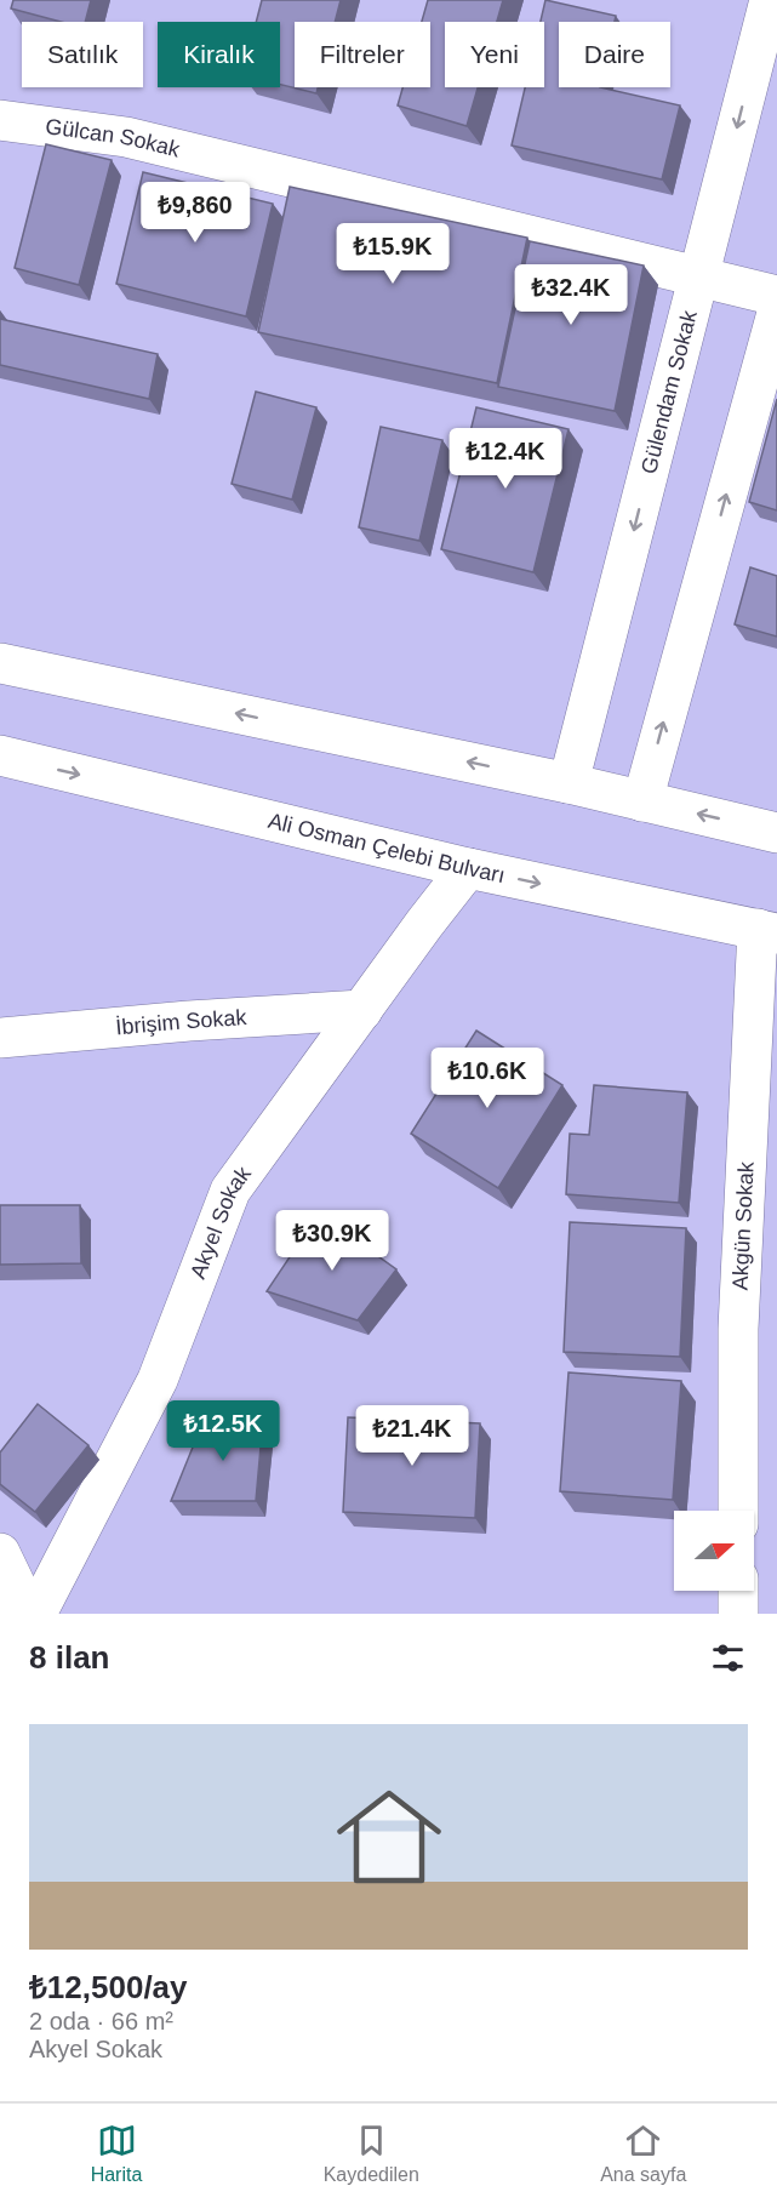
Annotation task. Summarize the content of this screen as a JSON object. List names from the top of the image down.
{
  "streets": {
    "street": [
      "Gülcan Sokak",
      "Gülendam Sokak",
      "Ali Osman Çelebi Bulvarı",
      "İbrişim Sokak",
      "Akyel Sokak",
      "Akgün Sokak"
    ]
  },
  "crossings": [
    ["Gülcan Sokak", "Gülendam Sokak"],
    ["Ali Osman Çelebi Bulvarı", "Akyel Sokak"],
    ["Ali Osman Çelebi Bulvarı", "Akgün Sokak"],
    ["İbrişim Sokak", "Akyel Sokak"]
  ],
  "north": "right",
  "page": {
    "chip": [
      "Satılık",
      "Kiralık",
      "Filtreler",
      "Yeni",
      "Daire"
    ],
    "price": [
      "₺9,860",
      "₺15.9K",
      "₺32.4K",
      "₺12.4K",
      "₺10.6K",
      "₺30.9K",
      "₺12.5K",
      "₺21.4K"
    ],
    "heading": "8 ilan",
    "list": [
      {
        "name": "₺12,500/ay",
        "note": "2 oda · 66 m² · Akyel Sokak"
      }
    ],
    "tabs": ["Harita", "Kaydedilen", "Ana sayfa"]
  }
}
